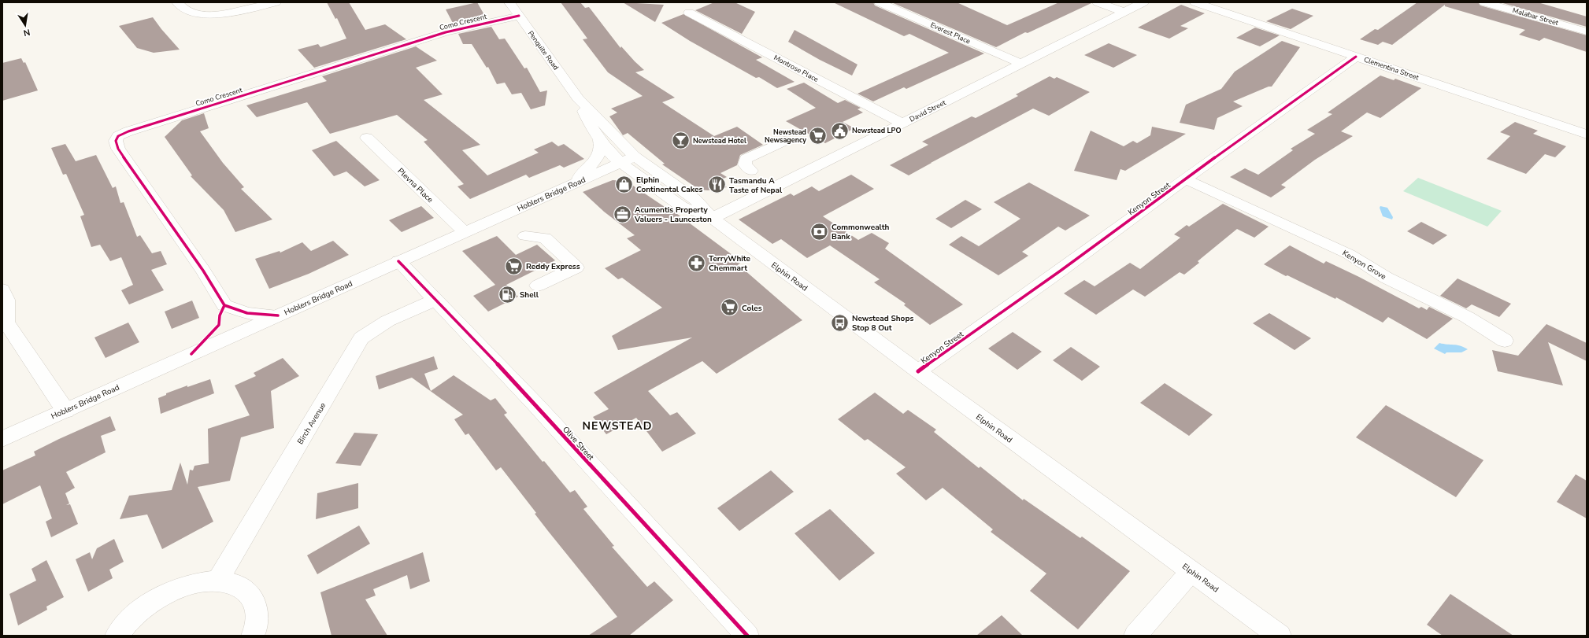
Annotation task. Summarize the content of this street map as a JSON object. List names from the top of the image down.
{
  "streets": {
    "main road": [
      "Malabar Street",
      "Como Crescent",
      "Everest Place",
      "Penquite Road",
      "Montrose Place",
      "Clementina Street",
      "David Street",
      "Plevna Place",
      "Hoblers Bridge Road",
      "Kenyon Street",
      "Kenyon Grove",
      "Elphin Road",
      "Birch Avenue",
      "Olive Street"
    ]
  },
  "crossings": [
    ["Como Crescent", "Penquite Road"],
    ["Como Crescent", "Hoblers Bridge Road"],
    ["Everest Place", "David Street"],
    ["Penquite Road", "Hoblers Bridge Road"],
    ["Penquite Road", "Elphin Road"],
    ["Montrose Place", "David Street"],
    ["Clementina Street", "Kenyon Street"],
    ["David Street", "Elphin Road"],
    ["Plevna Place", "Hoblers Bridge Road"],
    ["Hoblers Bridge Road", "Elphin Road"],
    ["Hoblers Bridge Road", "Olive Street"],
    ["Kenyon Street", "Kenyon Grove"],
    ["Kenyon Street", "Elphin Road"],
    ["Birch Avenue", "Olive Street"]
  ],
  "districts": ["NEWSTEAD"],
  "places": {
    "public building": ["Newstead LPO"],
    "supermarket": ["Newstead Newsagency", "Reddy Express", "Coles"],
    "bar": ["Newstead Hotel"],
    "shop": ["Elphin Continental Cakes"],
    "restaurant": ["Tasmandu A Taste of Nepal"],
    "office": ["Acumentis Property Valuers - Launceston"],
    "bank": ["Commonwealth Bank"],
    "pharmacy": ["TerryWhite Chemmart"],
    "fuel station": ["Shell"],
    "bus stop": ["Newstead Shops Stop 8 Out"]
  },
  "north": "bottom"
}
